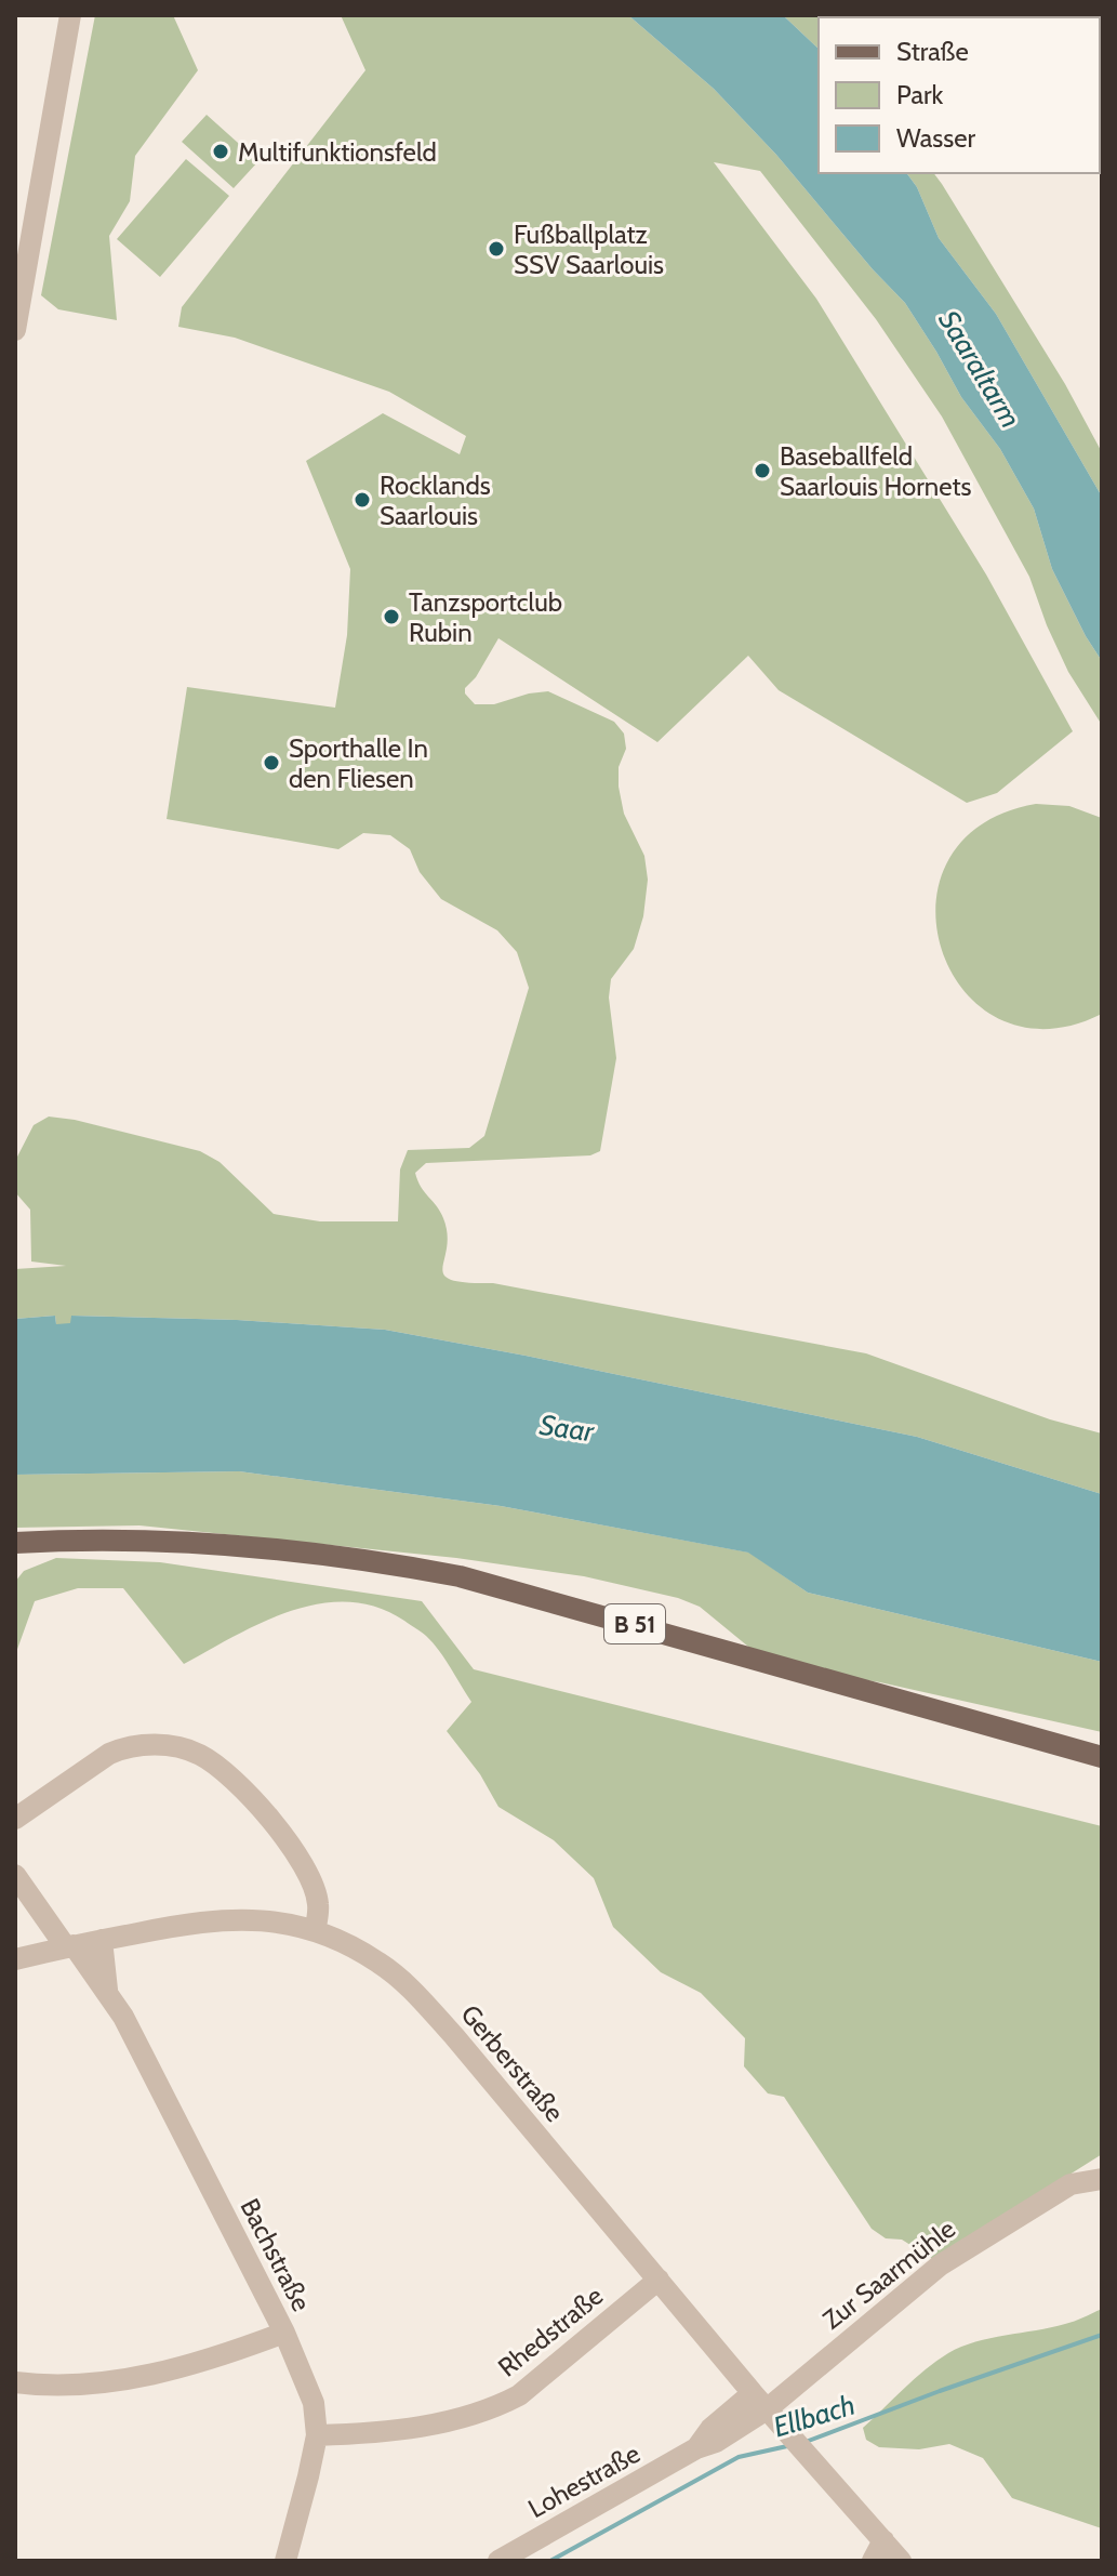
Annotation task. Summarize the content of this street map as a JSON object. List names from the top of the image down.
{
  "streets": {
    "main road": ["B 51"],
    "street": [
      "Gerberstraße",
      "Bachstraße",
      "Zur Saarmühle",
      "Rhedstraße",
      "Lohestraße"
    ]
  },
  "crossings": [
    ["Gerberstraße", "Bachstraße"],
    ["Gerberstraße", "Zur Saarmühle"],
    ["Gerberstraße", "Rhedstraße"],
    ["Gerberstraße", "Lohestraße"],
    ["Bachstraße", "Rhedstraße"],
    ["Zur Saarmühle", "Lohestraße"]
  ],
  "water": ["Saaraltarm", "Saar", "Ellbach"],
  "places": [
    "Multifunktionsfeld",
    "Fußballplatz SSV Saarlouis",
    "Baseballfeld Saarlouis Hornets",
    "Rocklands Saarlouis",
    "Tanzsportclub Rubin",
    "Sporthalle In den Fliesen"
  ],
  "legend": ["Straße", "Park", "Wasser"]
}
